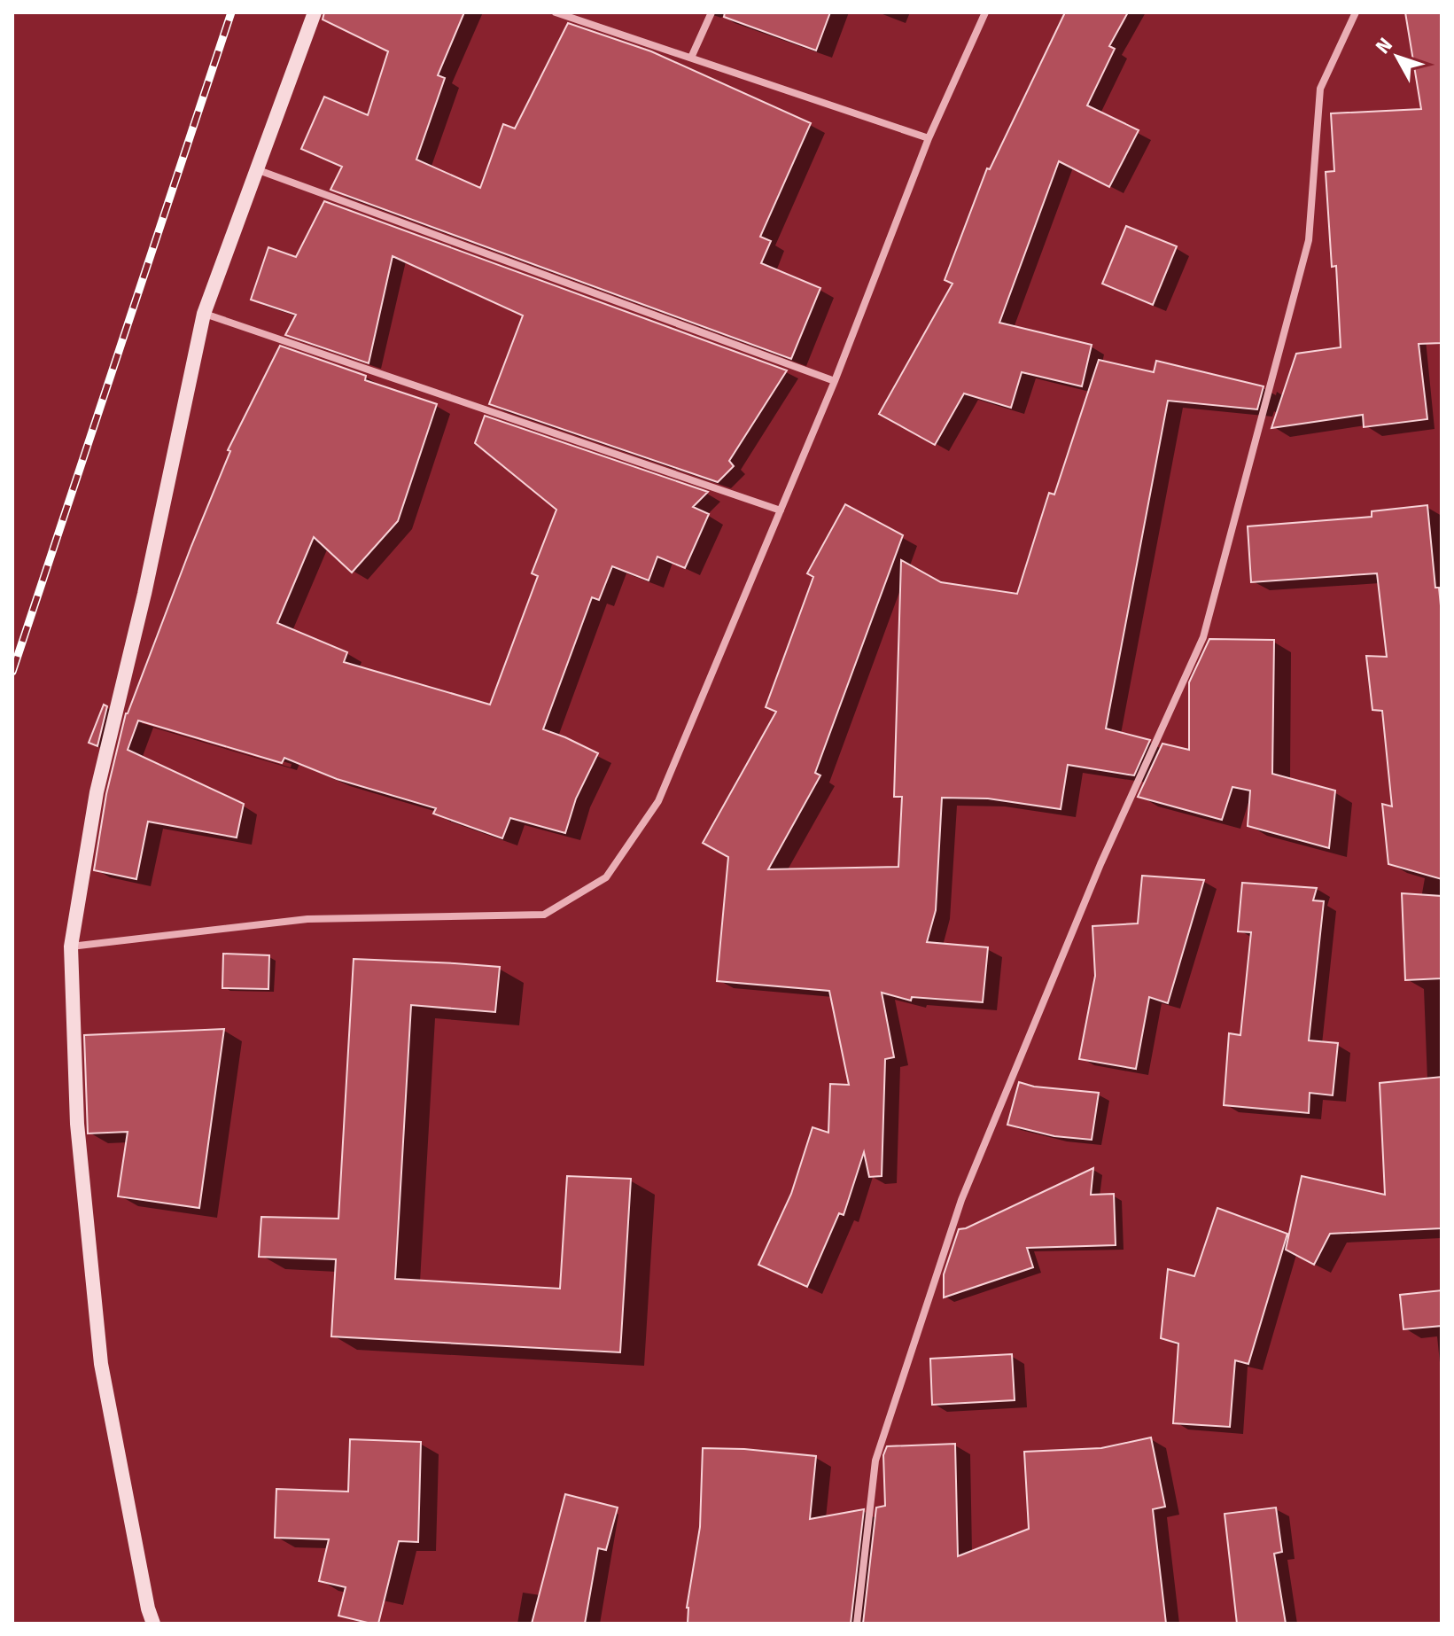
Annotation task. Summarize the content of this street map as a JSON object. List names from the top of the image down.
{
  "north": "top left"
}
